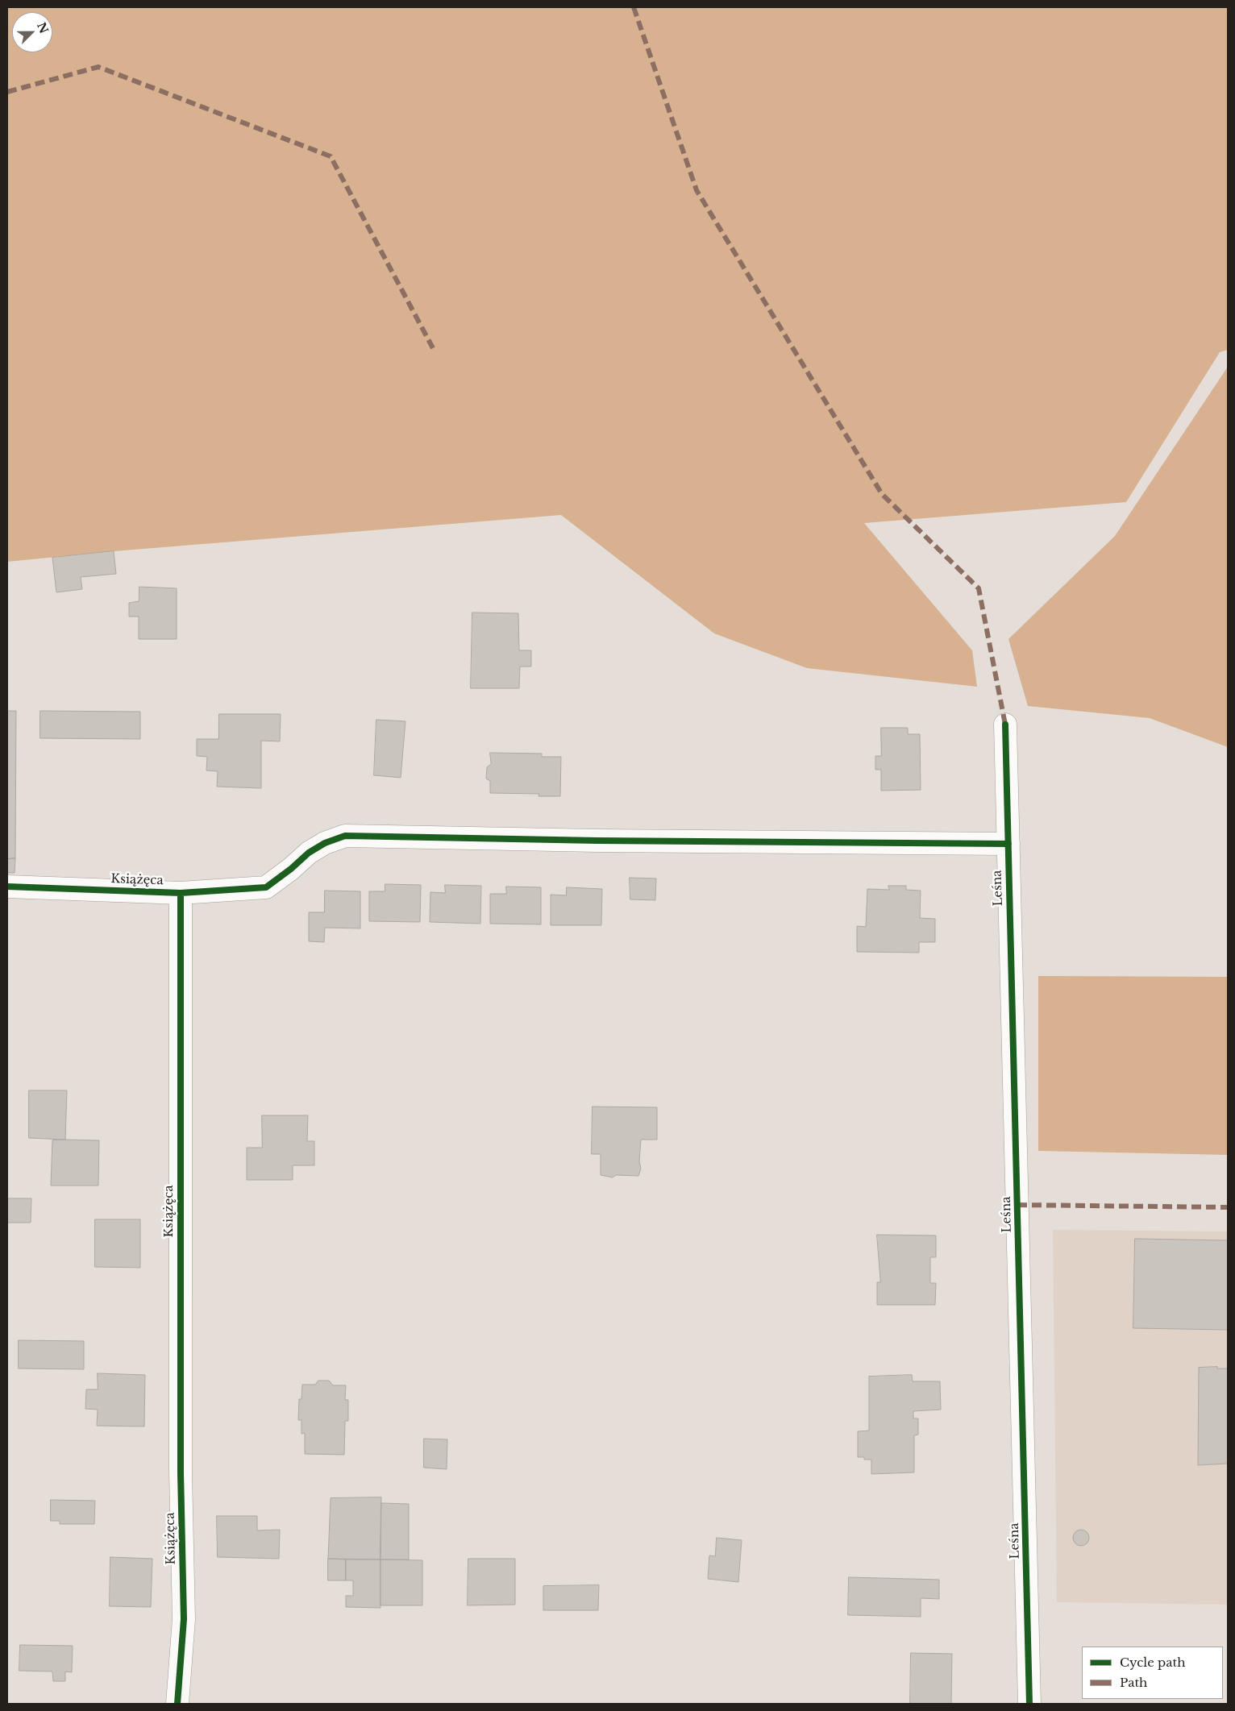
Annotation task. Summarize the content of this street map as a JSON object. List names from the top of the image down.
{
  "streets": {
    "street": ["Książęca", "Leśna"]
  },
  "legend": ["Cycle path", "Path"],
  "north": "top right"
}
